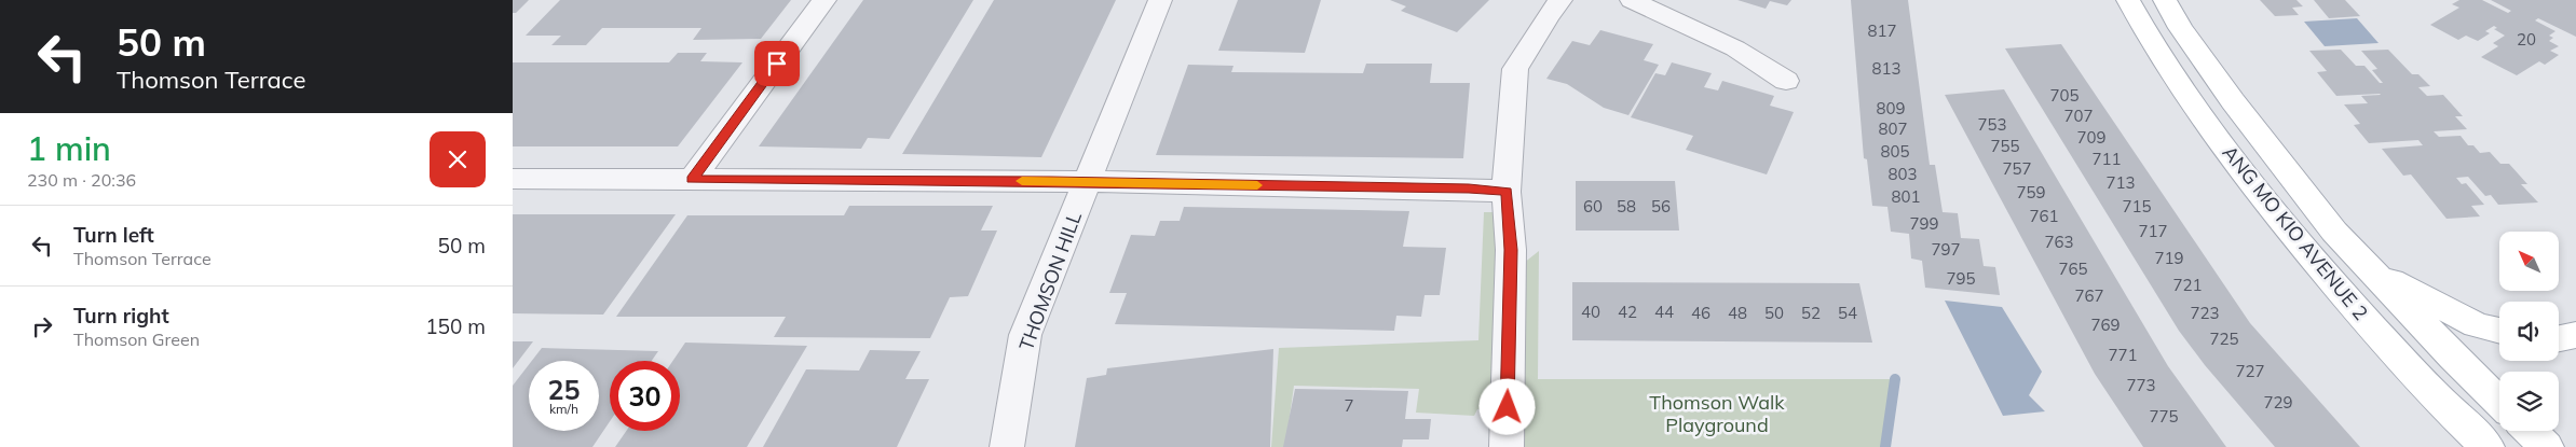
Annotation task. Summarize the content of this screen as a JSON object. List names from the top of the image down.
{
  "streets": {
    "main road": ["ANG MO KIO AVENUE 2"],
    "street": ["THOMSON HILL"]
  },
  "parks": ["Thomson Walk Playground"],
  "house_numbers": [
    "817",
    "20",
    "813",
    "705",
    "809",
    "707",
    "753",
    "807",
    "709",
    "755",
    "805",
    "711",
    "757",
    "803",
    "713",
    "759",
    "801",
    "60",
    "58",
    "56",
    "715",
    "761",
    "799",
    "717",
    "763",
    "797",
    "719",
    "765",
    "795",
    "721",
    "767",
    "40",
    "42",
    "44",
    "46",
    "48",
    "50",
    "52",
    "54",
    "723",
    "769",
    "725",
    "771",
    "727",
    "773",
    "729",
    "7",
    "775"
  ],
  "north": "top left",
  "page": {
    "turn": ["50 m", "Thomson Terrace"],
    "heading": ["1 min", "230 m · 20:36"],
    "list": [
      {
        "name": "Turn left",
        "note": "Thomson Terrace",
        "value": "50 m"
      },
      {
        "name": "Turn right",
        "note": "Thomson Green",
        "value": "150 m"
      }
    ],
    "speed": "25 km/h",
    "limit": "30"
  }
}
